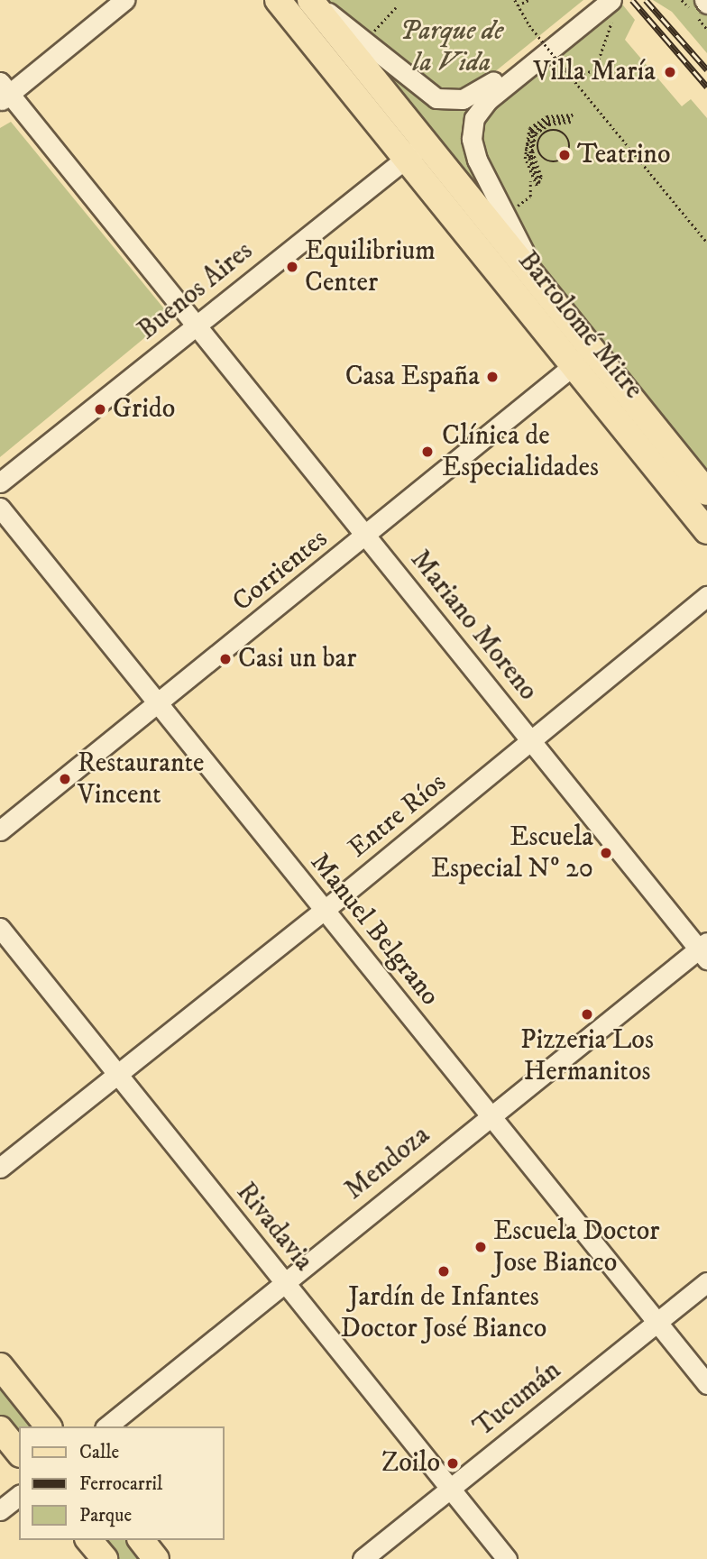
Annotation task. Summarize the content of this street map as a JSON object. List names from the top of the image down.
{
  "streets": {
    "main road": ["Bartolomé Mitre"],
    "street": [
      "Buenos Aires",
      "Corrientes",
      "Mariano Moreno",
      "Entre Ríos",
      "Manuel Belgrano",
      "Mendoza",
      "Rivadavia",
      "Tucumán"
    ]
  },
  "crossings": [
    ["Buenos Aires", "Bartolomé Mitre"],
    ["Buenos Aires", "Mariano Moreno"],
    ["Bartolomé Mitre", "Corrientes"],
    ["Corrientes", "Mariano Moreno"],
    ["Corrientes", "Manuel Belgrano"],
    ["Mariano Moreno", "Entre Ríos"],
    ["Mariano Moreno", "Mendoza"],
    ["Entre Ríos", "Manuel Belgrano"],
    ["Entre Ríos", "Rivadavia"],
    ["Manuel Belgrano", "Mendoza"],
    ["Manuel Belgrano", "Tucumán"],
    ["Mendoza", "Rivadavia"],
    ["Rivadavia", "Tucumán"]
  ],
  "parks": ["Parque de la Vida"],
  "places": [
    "Villa María",
    "Teatrino",
    "Equilibrium Center",
    "Casa España",
    "Grido",
    "Clínica de Especialidades",
    "Casi un bar",
    "Restaurante Vincent",
    "Escuela Especial Nº 20",
    "Pizzeria Los Hermanitos",
    "Escuela Doctor Jose Bianco",
    "Jardín de Infantes Doctor José Bianco",
    "Zoilo"
  ],
  "legend": ["Calle", "Ferrocarril", "Parque"]
}
